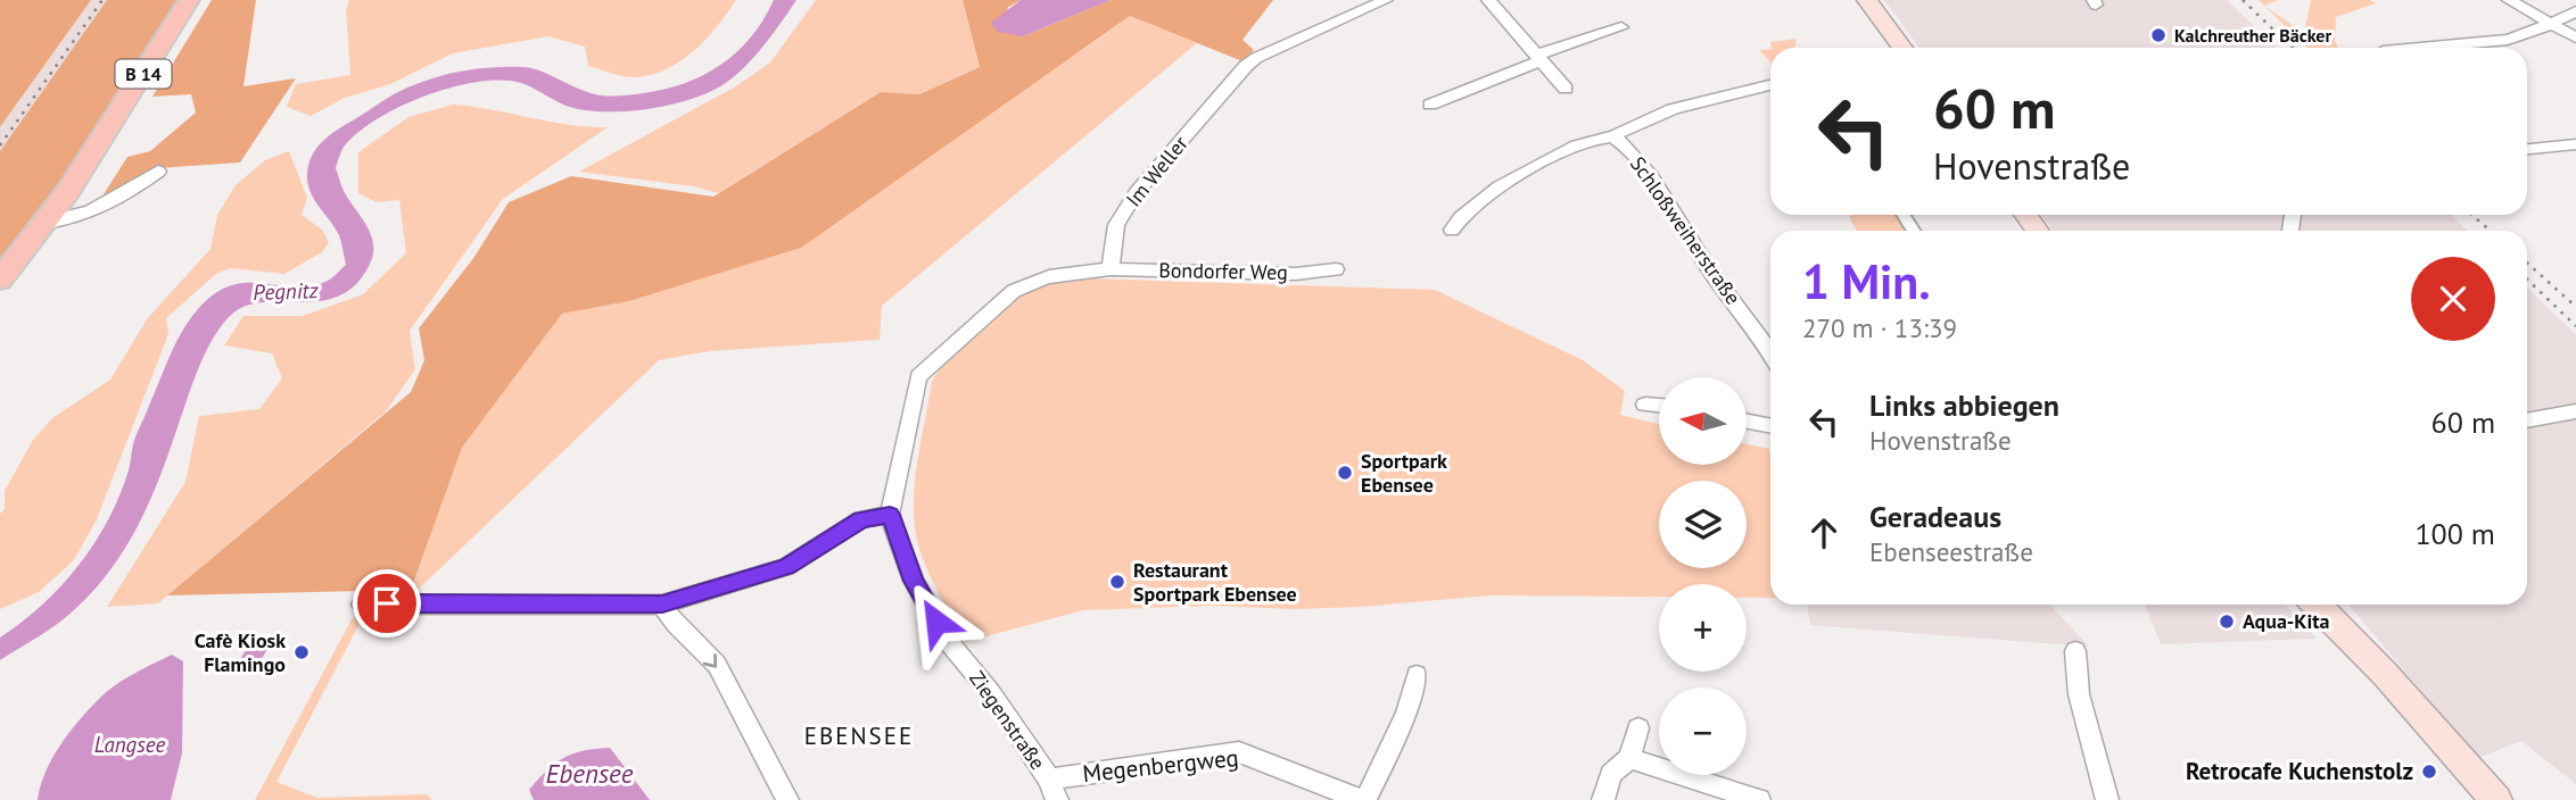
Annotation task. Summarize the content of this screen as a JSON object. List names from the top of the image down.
{
  "streets": {
    "main road": ["B 14"],
    "street": [
      "Im Weller",
      "Schloßweiherstraße",
      "Bondorfer Weg",
      "Ziegenstraße",
      "Megenbergweg"
    ]
  },
  "crossings": [
    ["Im Weller", "Bondorfer Weg"],
    ["Ziegenstraße", "Megenbergweg"]
  ],
  "districts": ["EBENSEE"],
  "water": ["Pegnitz", "Langsee", "Ebensee"],
  "places": [
    "Kalchreuther Bäcker",
    "Sportpark Ebensee",
    "Restaurant Sportpark Ebensee",
    "Aqua-Kita",
    "Cafè Kiosk Flamingo",
    "Retrocafe Kuchenstolz"
  ],
  "north": "left",
  "page": {
    "turn": ["60 m", "Hovenstraße"],
    "heading": ["1 Min.", "270 m · 13:39"],
    "list": [
      {
        "name": "Links abbiegen",
        "note": "Hovenstraße",
        "value": "60 m"
      },
      {
        "name": "Geradeaus",
        "note": "Ebenseestraße",
        "value": "100 m"
      }
    ],
    "map_buttons": ["+", "−"]
  }
}
